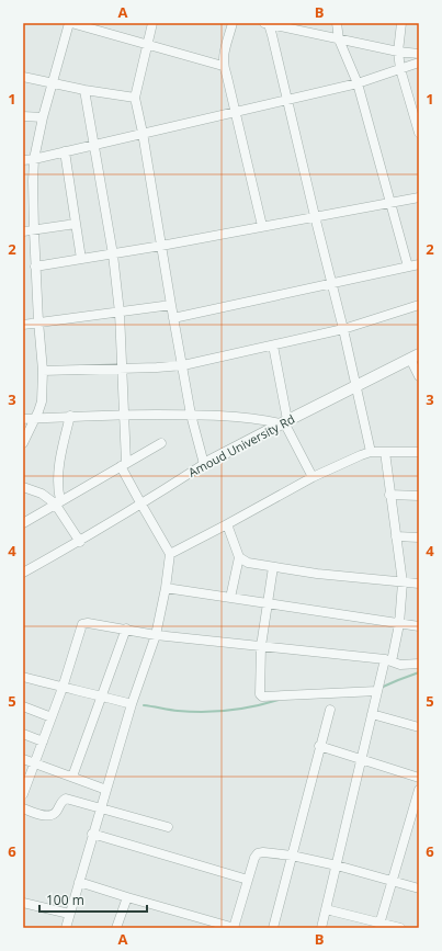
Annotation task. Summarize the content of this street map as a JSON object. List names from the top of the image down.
{
  "streets": {
    "street": ["Amoud University Rd"]
  },
  "scale_bar": "100 m",
  "grid": {
    "columns": ["A", "B"],
    "rows": [
      "1",
      "2",
      "3",
      "4",
      "5",
      "6"
    ]
  }
}
